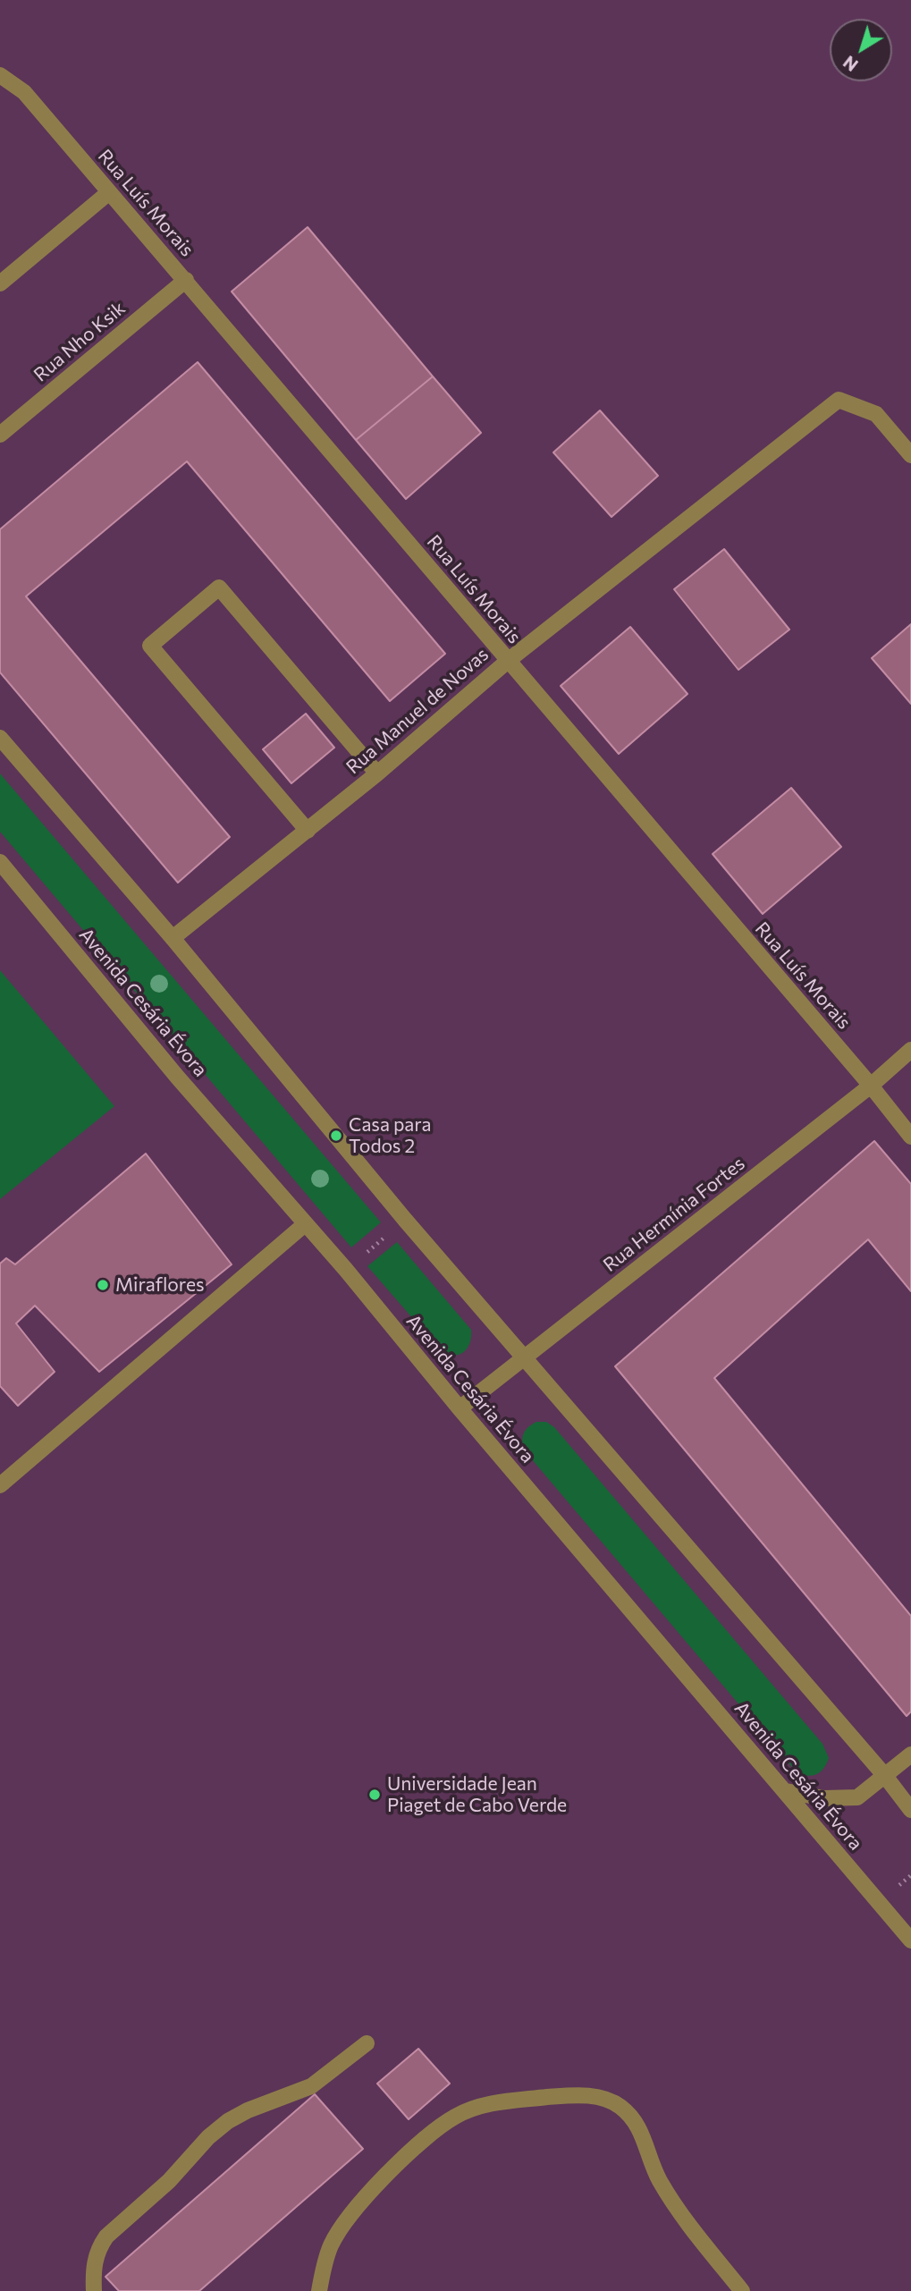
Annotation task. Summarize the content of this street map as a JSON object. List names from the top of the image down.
{
  "streets": {
    "street": [
      "Rua Luís Morais",
      "Rua Nho Ksik",
      "Rua Manuel de Novas",
      "Avenida Cesária Évora",
      "Rua Hermínia Fortes"
    ]
  },
  "crossings": [
    ["Rua Luís Morais", "Rua Nho Ksik"],
    ["Rua Luís Morais", "Rua Manuel de Novas"],
    ["Rua Luís Morais", "Rua Hermínia Fortes"],
    ["Avenida Cesária Évora", "Rua Hermínia Fortes"]
  ],
  "places": ["Casa para Todos 2", "Miraflores", "Universidade Jean Piaget de Cabo Verde"],
  "north": "bottom left"
}
